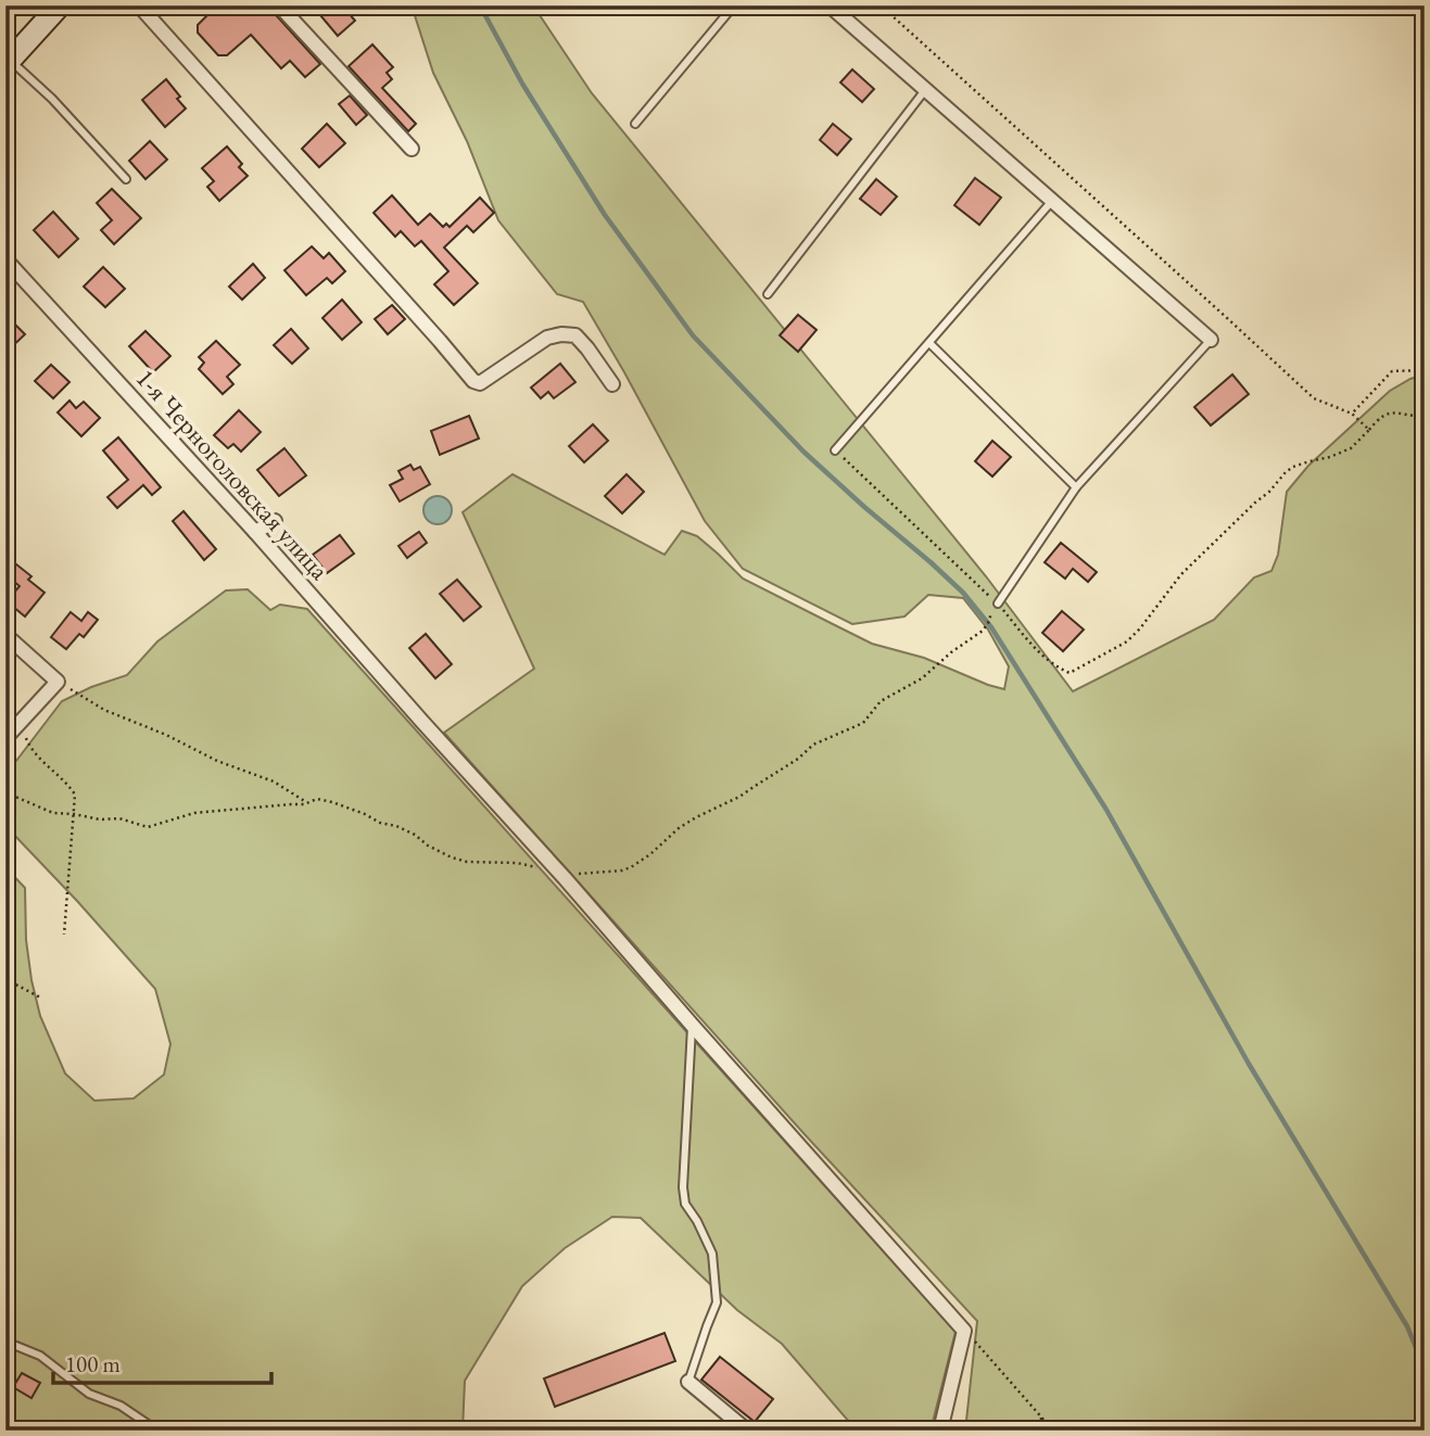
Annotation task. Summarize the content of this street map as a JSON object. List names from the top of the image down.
{
  "streets": {
    "street": ["1-я Черноголовская улица"]
  },
  "scale_bar": "100 m"
}
